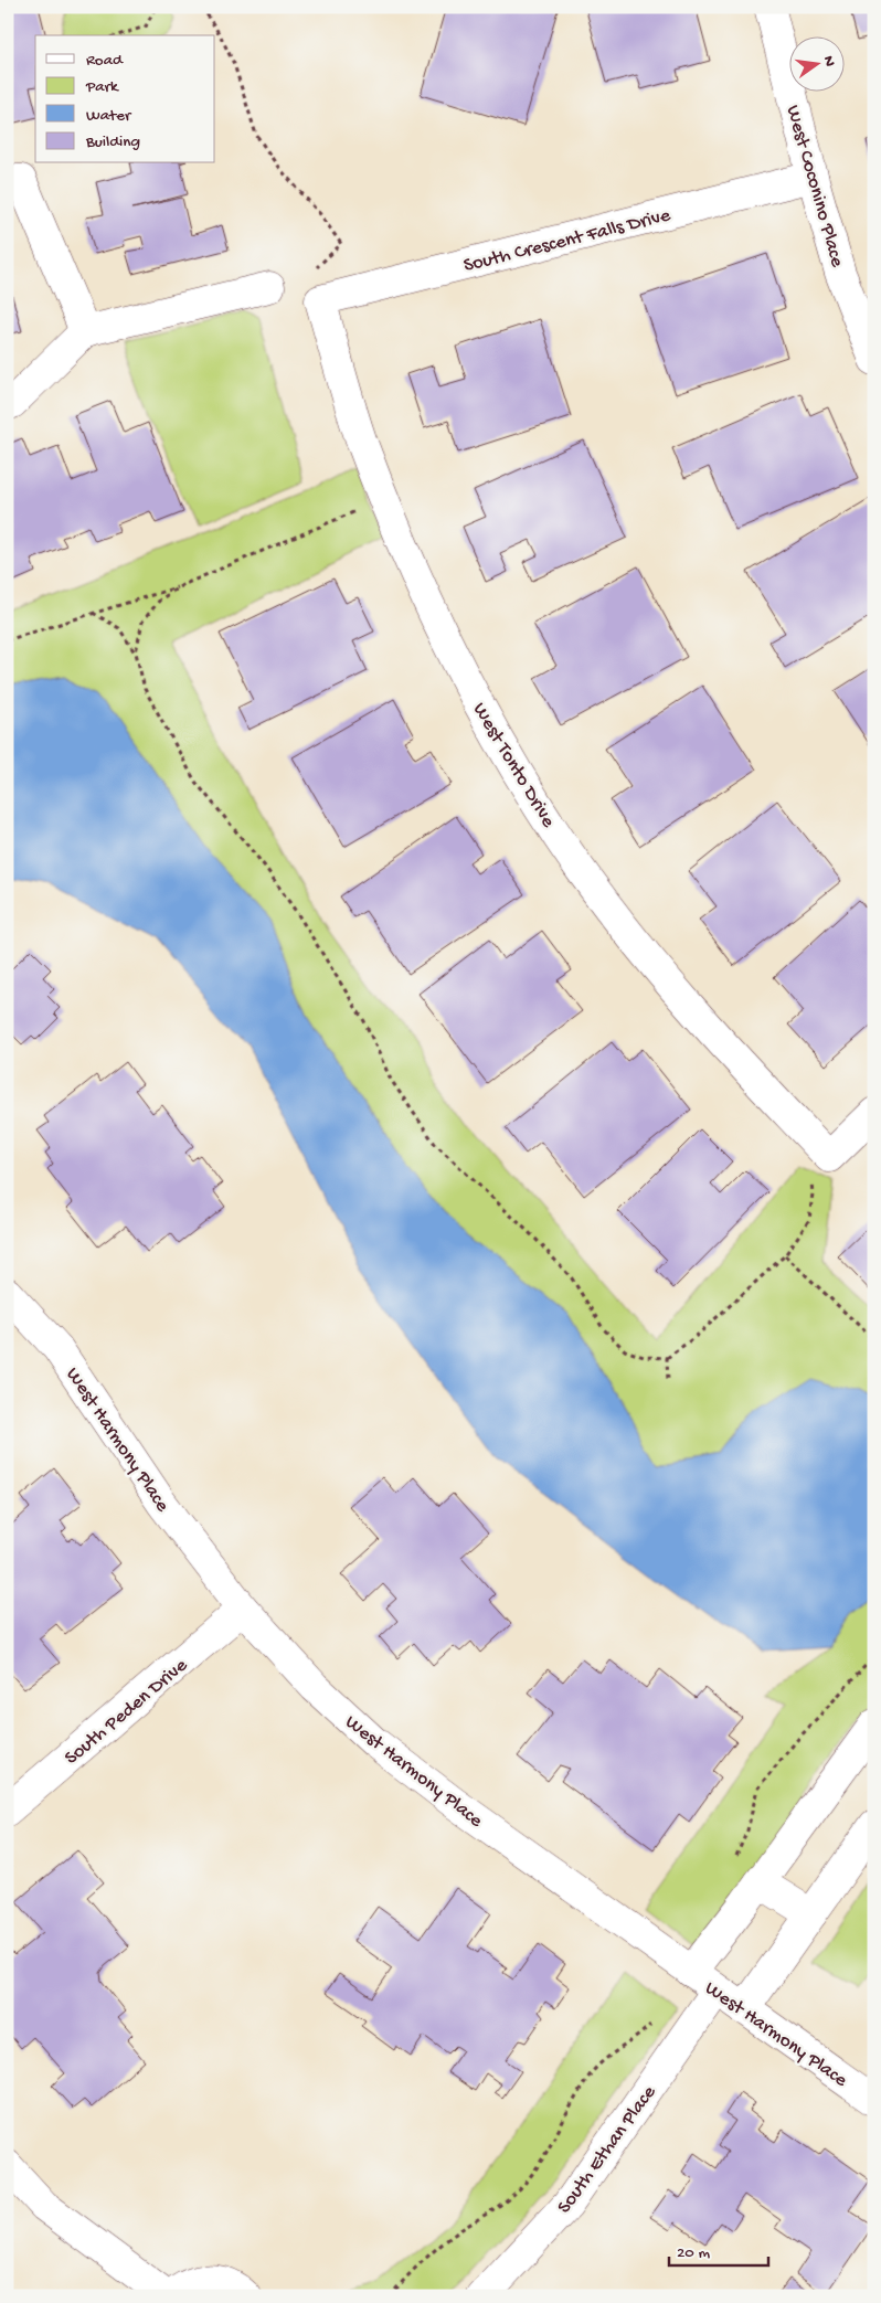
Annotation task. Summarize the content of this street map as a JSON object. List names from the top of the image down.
{
  "streets": {
    "street": [
      "West Coconino Place",
      "South Crescent Falls Drive",
      "West Tonto Drive",
      "West Harmony Place",
      "South Peden Drive",
      "South Ethan Place"
    ]
  },
  "crossings": [
    ["West Coconino Place", "South Crescent Falls Drive"],
    ["South Crescent Falls Drive", "West Tonto Drive"],
    ["West Harmony Place", "South Peden Drive"],
    ["West Harmony Place", "South Ethan Place"]
  ],
  "legend": [
    "Road",
    "Park",
    "Water",
    "Building"
  ],
  "scale_bar": "20 m",
  "north": "right"
}
